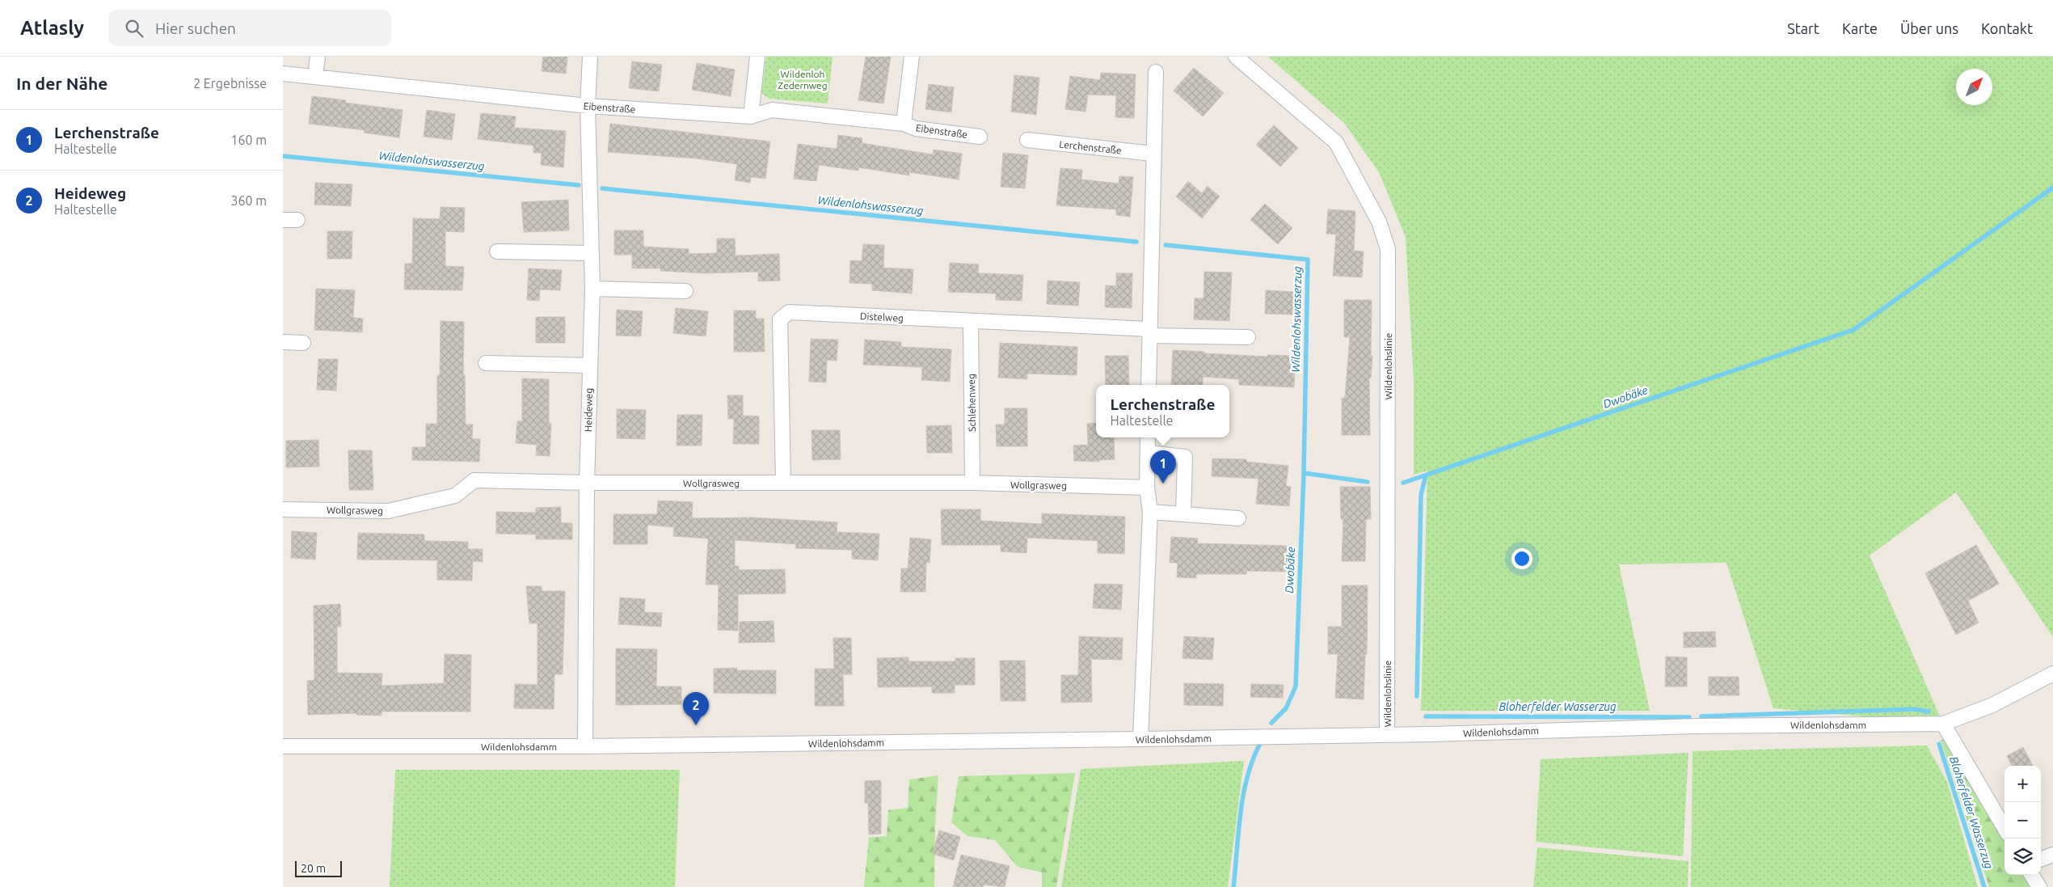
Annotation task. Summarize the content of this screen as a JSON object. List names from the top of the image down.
{
  "streets": {
    "street": [
      "Eibenstraße",
      "Lerchenstraße",
      "Distelweg",
      "Wildenlohslinie",
      "Schlehenweg",
      "Heideweg",
      "Wollgrasweg",
      "Wildenlohsdamm"
    ]
  },
  "crossings": [
    ["Eibenstraße", "Heideweg"],
    ["Distelweg", "Schlehenweg"],
    ["Distelweg", "Wollgrasweg"],
    ["Wildenlohslinie", "Wildenlohsdamm"],
    ["Schlehenweg", "Wollgrasweg"],
    ["Heideweg", "Wollgrasweg"],
    ["Heideweg", "Wildenlohsdamm"]
  ],
  "water": ["Wildenlohswasserzug", "Dwobäke", "Bloherfelder Wasserzug"],
  "parks": ["Wildenloh Zedernweg"],
  "scale_bar": "20 m",
  "north": "top right",
  "page": {
    "header": "Atlasly",
    "search": "Hier suchen",
    "nav": [
      "Start",
      "Karte",
      "Über uns",
      "Kontakt"
    ],
    "heading": ["In der Nähe", "2 Ergebnisse"],
    "list": [
      {
        "mark": "1",
        "name": "Lerchenstraße",
        "note": "Haltestelle",
        "value": "160 m"
      },
      {
        "mark": "2",
        "name": "Heideweg",
        "note": "Haltestelle",
        "value": "360 m"
      }
    ],
    "popup": ["Lerchenstraße", "Haltestelle"],
    "pins": ["1", "2"],
    "map_buttons": ["+", "−"],
    "scale": "20 m"
  }
}
